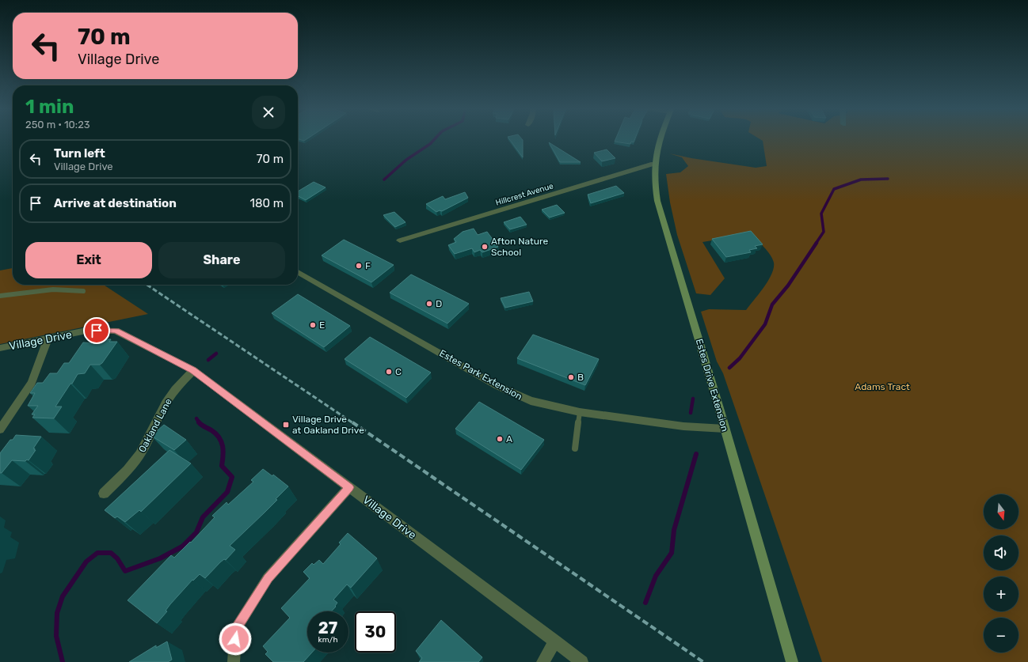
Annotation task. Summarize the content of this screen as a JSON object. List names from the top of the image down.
{
  "streets": {
    "main road": ["Estes Drive Extension"],
    "street": [
      "Hillcrest Avenue",
      "Village Drive",
      "Estes Park Extension",
      "Oakland Lane"
    ]
  },
  "crossings": [
    ["Hillcrest Avenue", "Estes Drive Extension"],
    ["Village Drive", "Oakland Lane"],
    ["Estes Park Extension", "Estes Drive Extension"]
  ],
  "parks": ["Adams Tract"],
  "places": {
    "other": [
      "Afton Nature School",
      "F",
      "D",
      "E",
      "C",
      "B",
      "A"
    ],
    "transit": ["Village Drive at Oakland Drive"]
  },
  "north": "bottom",
  "page": {
    "turn": ["70 m", "Village Drive"],
    "heading": ["1 min", "250 m · 10:23"],
    "list": [
      {
        "name": "Turn left",
        "note": "Village Drive",
        "value": "70 m"
      },
      {
        "name": "Arrive at destination",
        "value": "180 m"
      }
    ],
    "buttons": ["Exit", "Share"],
    "map_buttons": ["+", "−"],
    "speed": "27 km/h",
    "limit": "30"
  }
}
